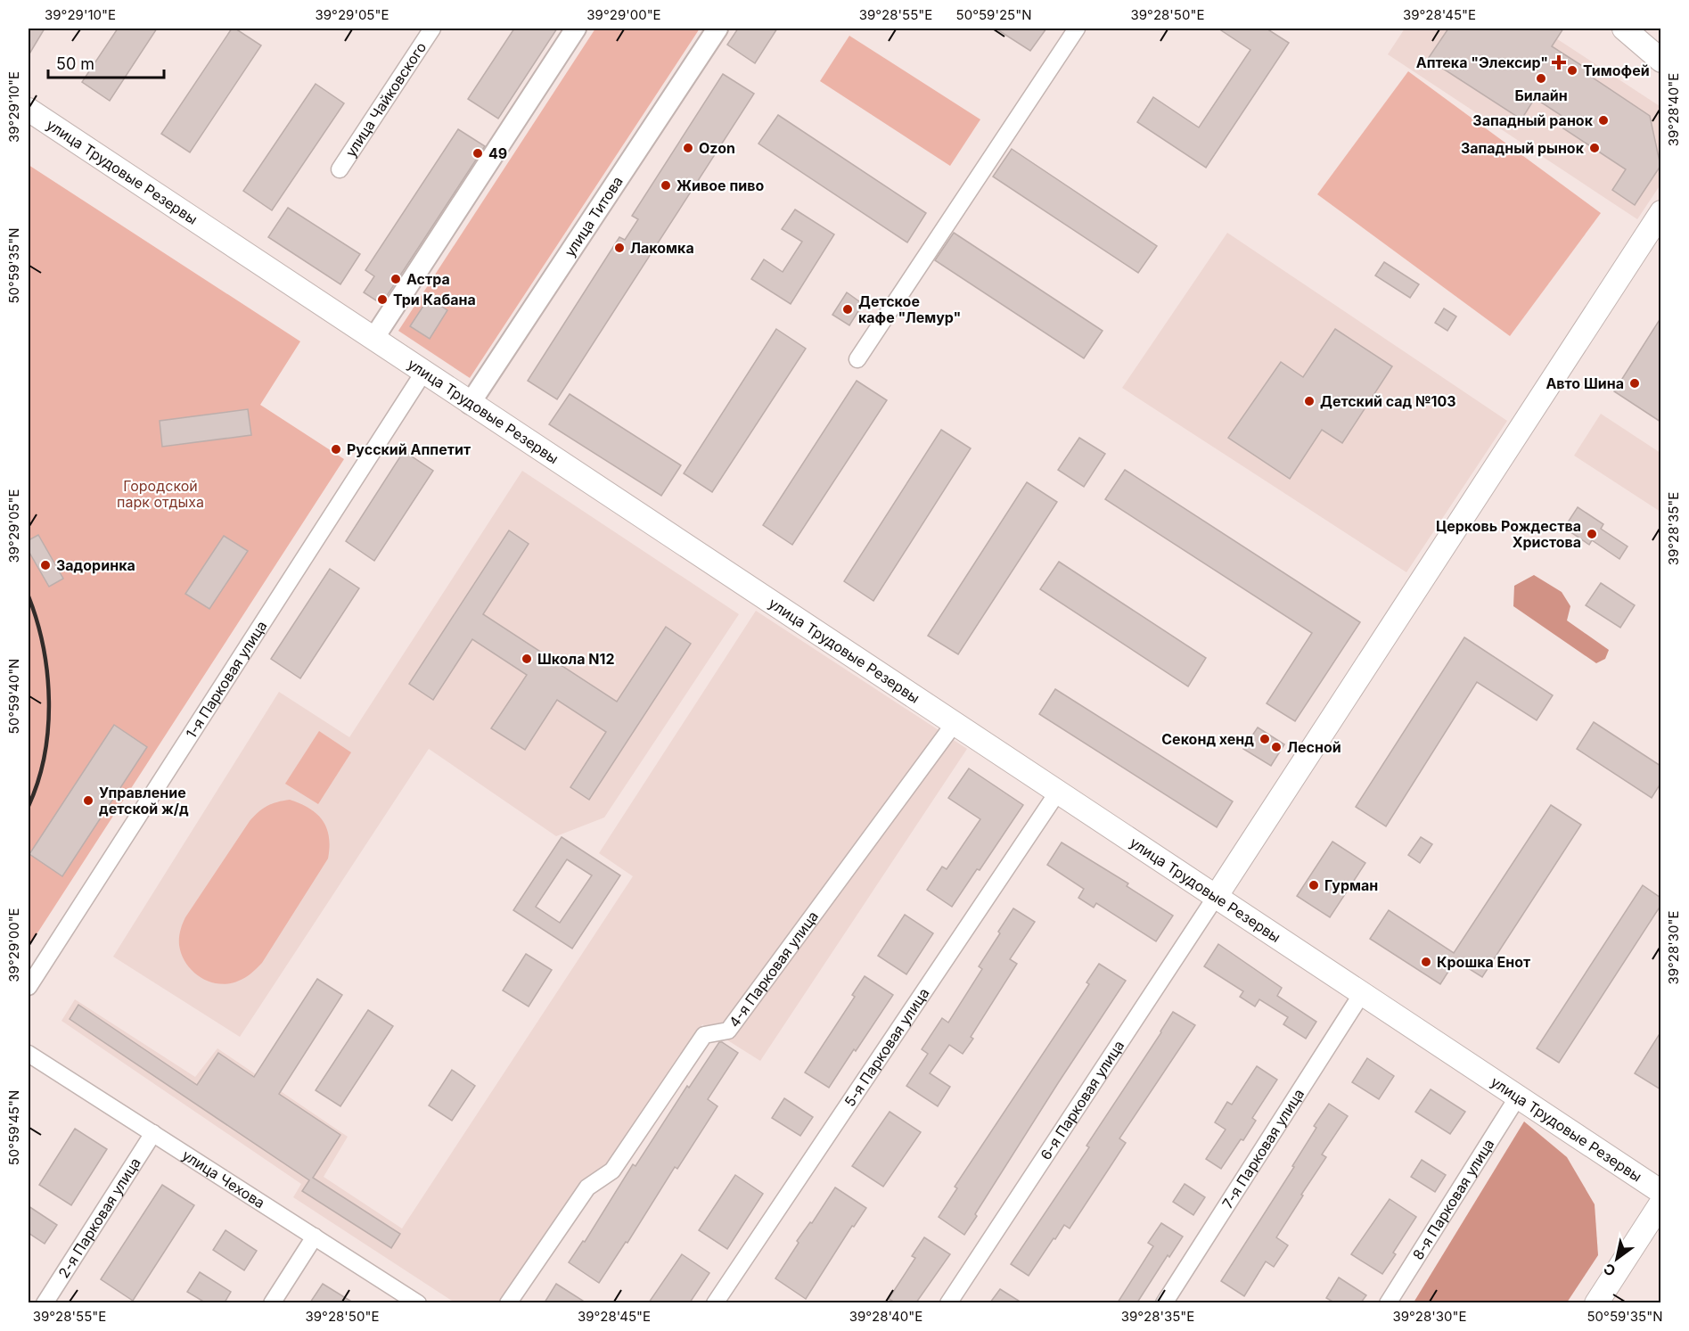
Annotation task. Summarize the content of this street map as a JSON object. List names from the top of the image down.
{
  "streets": {
    "main road": ["улица Трудовые Резервы"],
    "street": [
      "улица Чайковского",
      "улица Титова",
      "1-я Парковая улица",
      "4-я Парковая улица",
      "5-я Парковая улица",
      "6-я Парковая улица",
      "7-я Парковая улица",
      "улица Чехова",
      "8-я Парковая улица",
      "2-я Парковая улица"
    ]
  },
  "crossings": [
    ["улица Трудовые Резервы", "улица Титова"],
    ["улица Трудовые Резервы", "1-я Парковая улица"],
    ["улица Трудовые Резервы", "4-я Парковая улица"],
    ["улица Трудовые Резервы", "5-я Парковая улица"],
    ["улица Трудовые Резервы", "6-я Парковая улица"],
    ["улица Трудовые Резервы", "7-я Парковая улица"],
    ["улица Трудовые Резервы", "8-я Парковая улица"],
    ["улица Чехова", "2-я Парковая улица"]
  ],
  "parks": ["Городской парк отдыха"],
  "places": {
    "health": ["Аптека \"Элексир\""],
    "other": [
      "Тимофей",
      "Билайн",
      "Западный ранок",
      "Ozon",
      "Западный рынок",
      "49",
      "Живое пиво",
      "Лакомка",
      "Астра",
      "Три Кабана",
      "Детское кафе \"Лемур\"",
      "Авто Шина",
      "Детский сад №103",
      "Русский Аппетит",
      "Церковь Рождества Христова",
      "Задоринка",
      "Школа N12",
      "Секонд хенд",
      "Лесной",
      "Управление детской ж/д",
      "Гурман",
      "Крошка Енот"
    ]
  },
  "scale_bar": "50 m",
  "north": "bottom left",
  "coordinates": [
    "39°29'10\"E",
    "39°29'05\"E",
    "39°29'00\"E",
    "39°28'55\"E",
    "50°59'25\"N",
    "39°28'50\"E",
    "39°28'45\"E",
    "39°28'40\"E",
    "50°59'35\"N",
    "39°28'35\"E",
    "50°59'40\"N",
    "39°28'30\"E",
    "50°59'45\"N"
  ]
}
